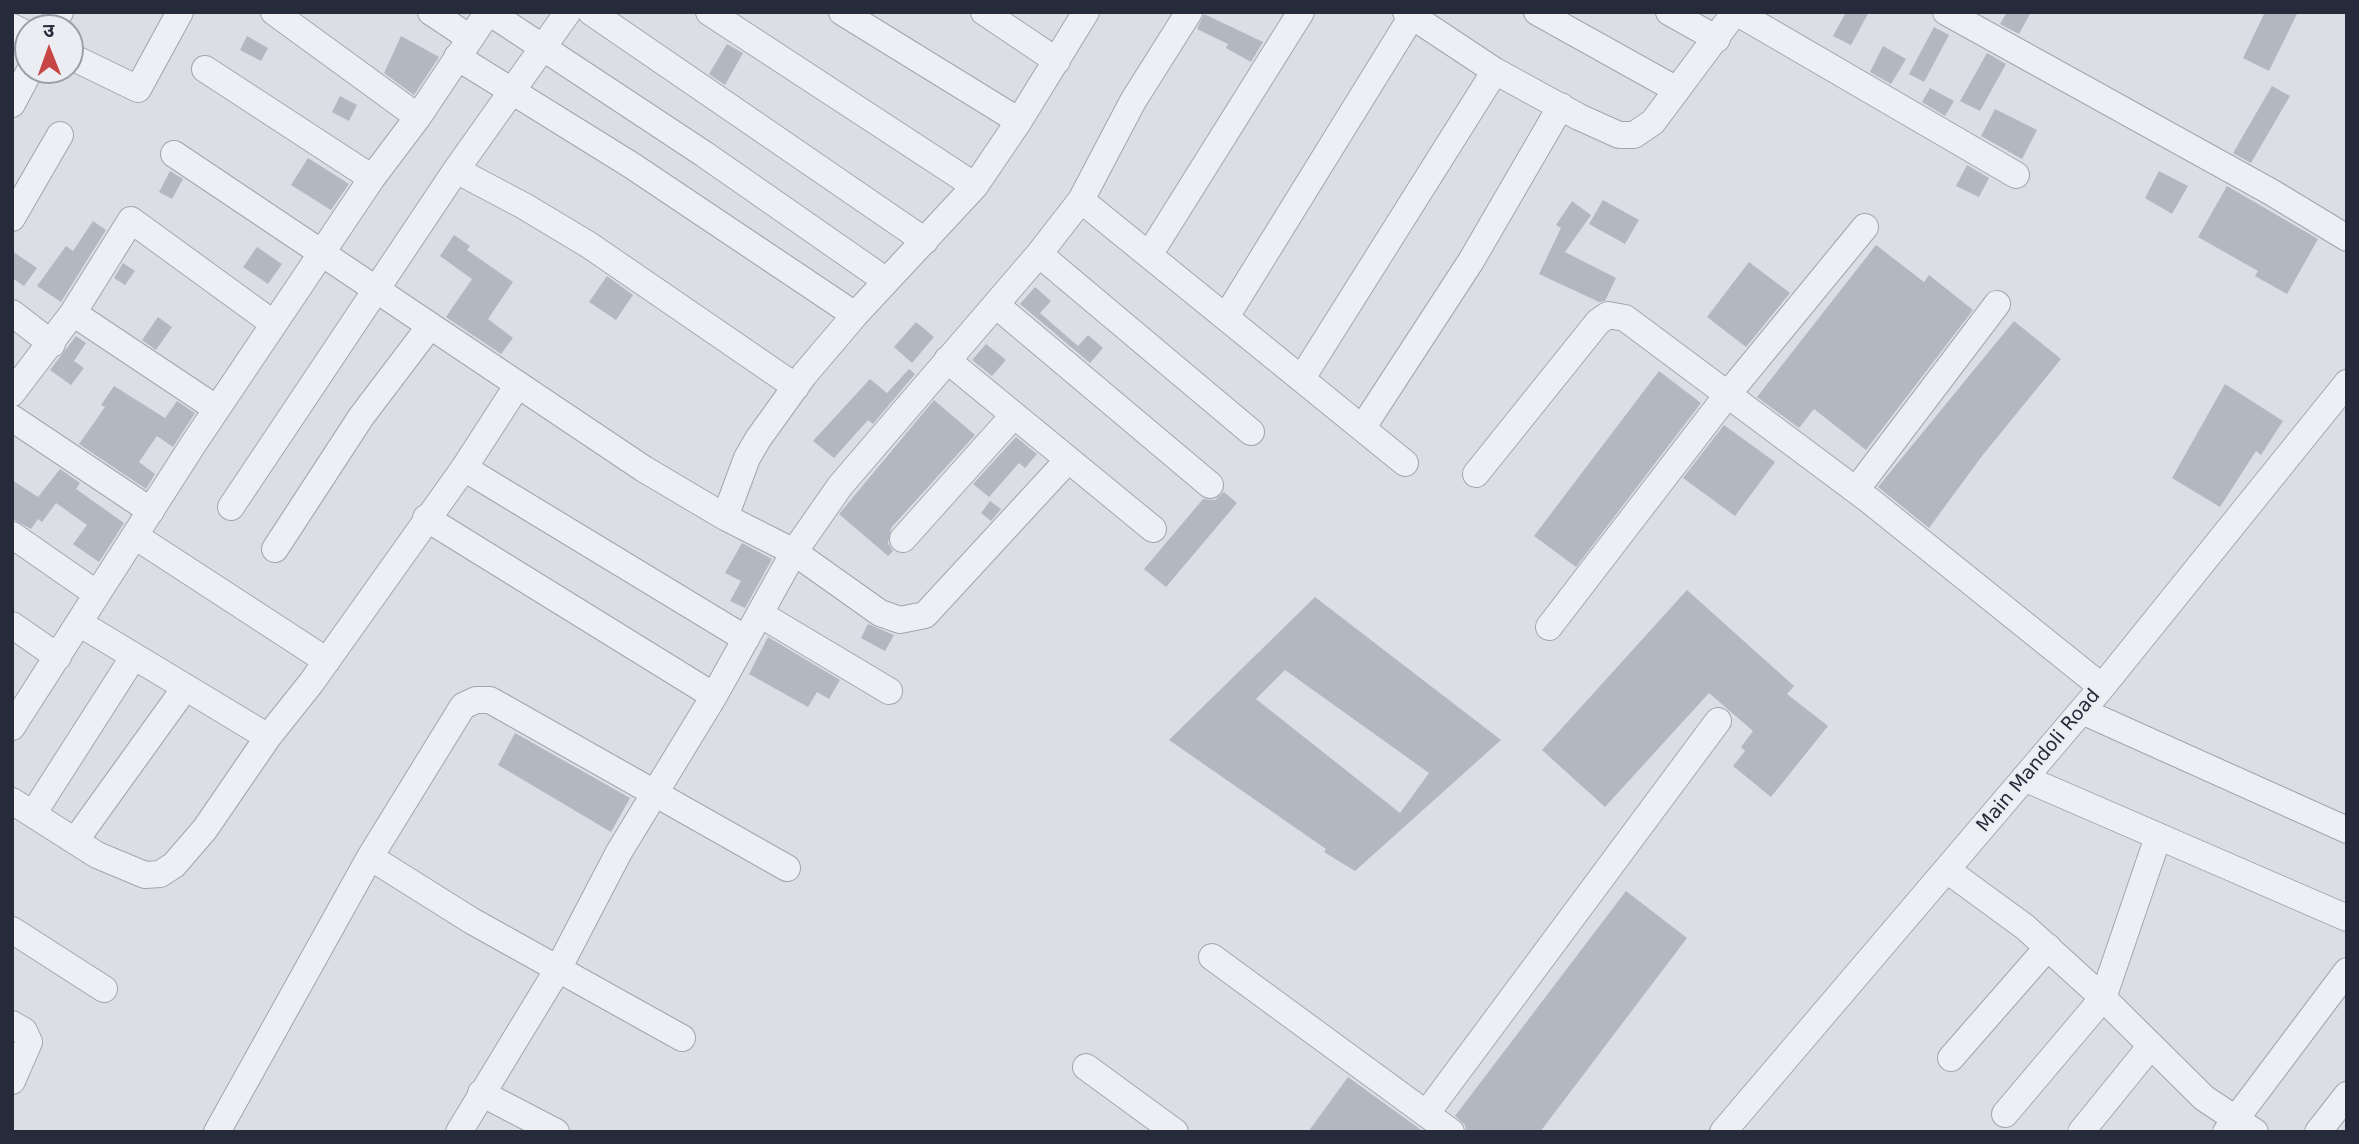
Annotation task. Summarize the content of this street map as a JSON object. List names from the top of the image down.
{
  "streets": {
    "street": ["Main Mandoli Road"]
  },
  "north": "top"
}
